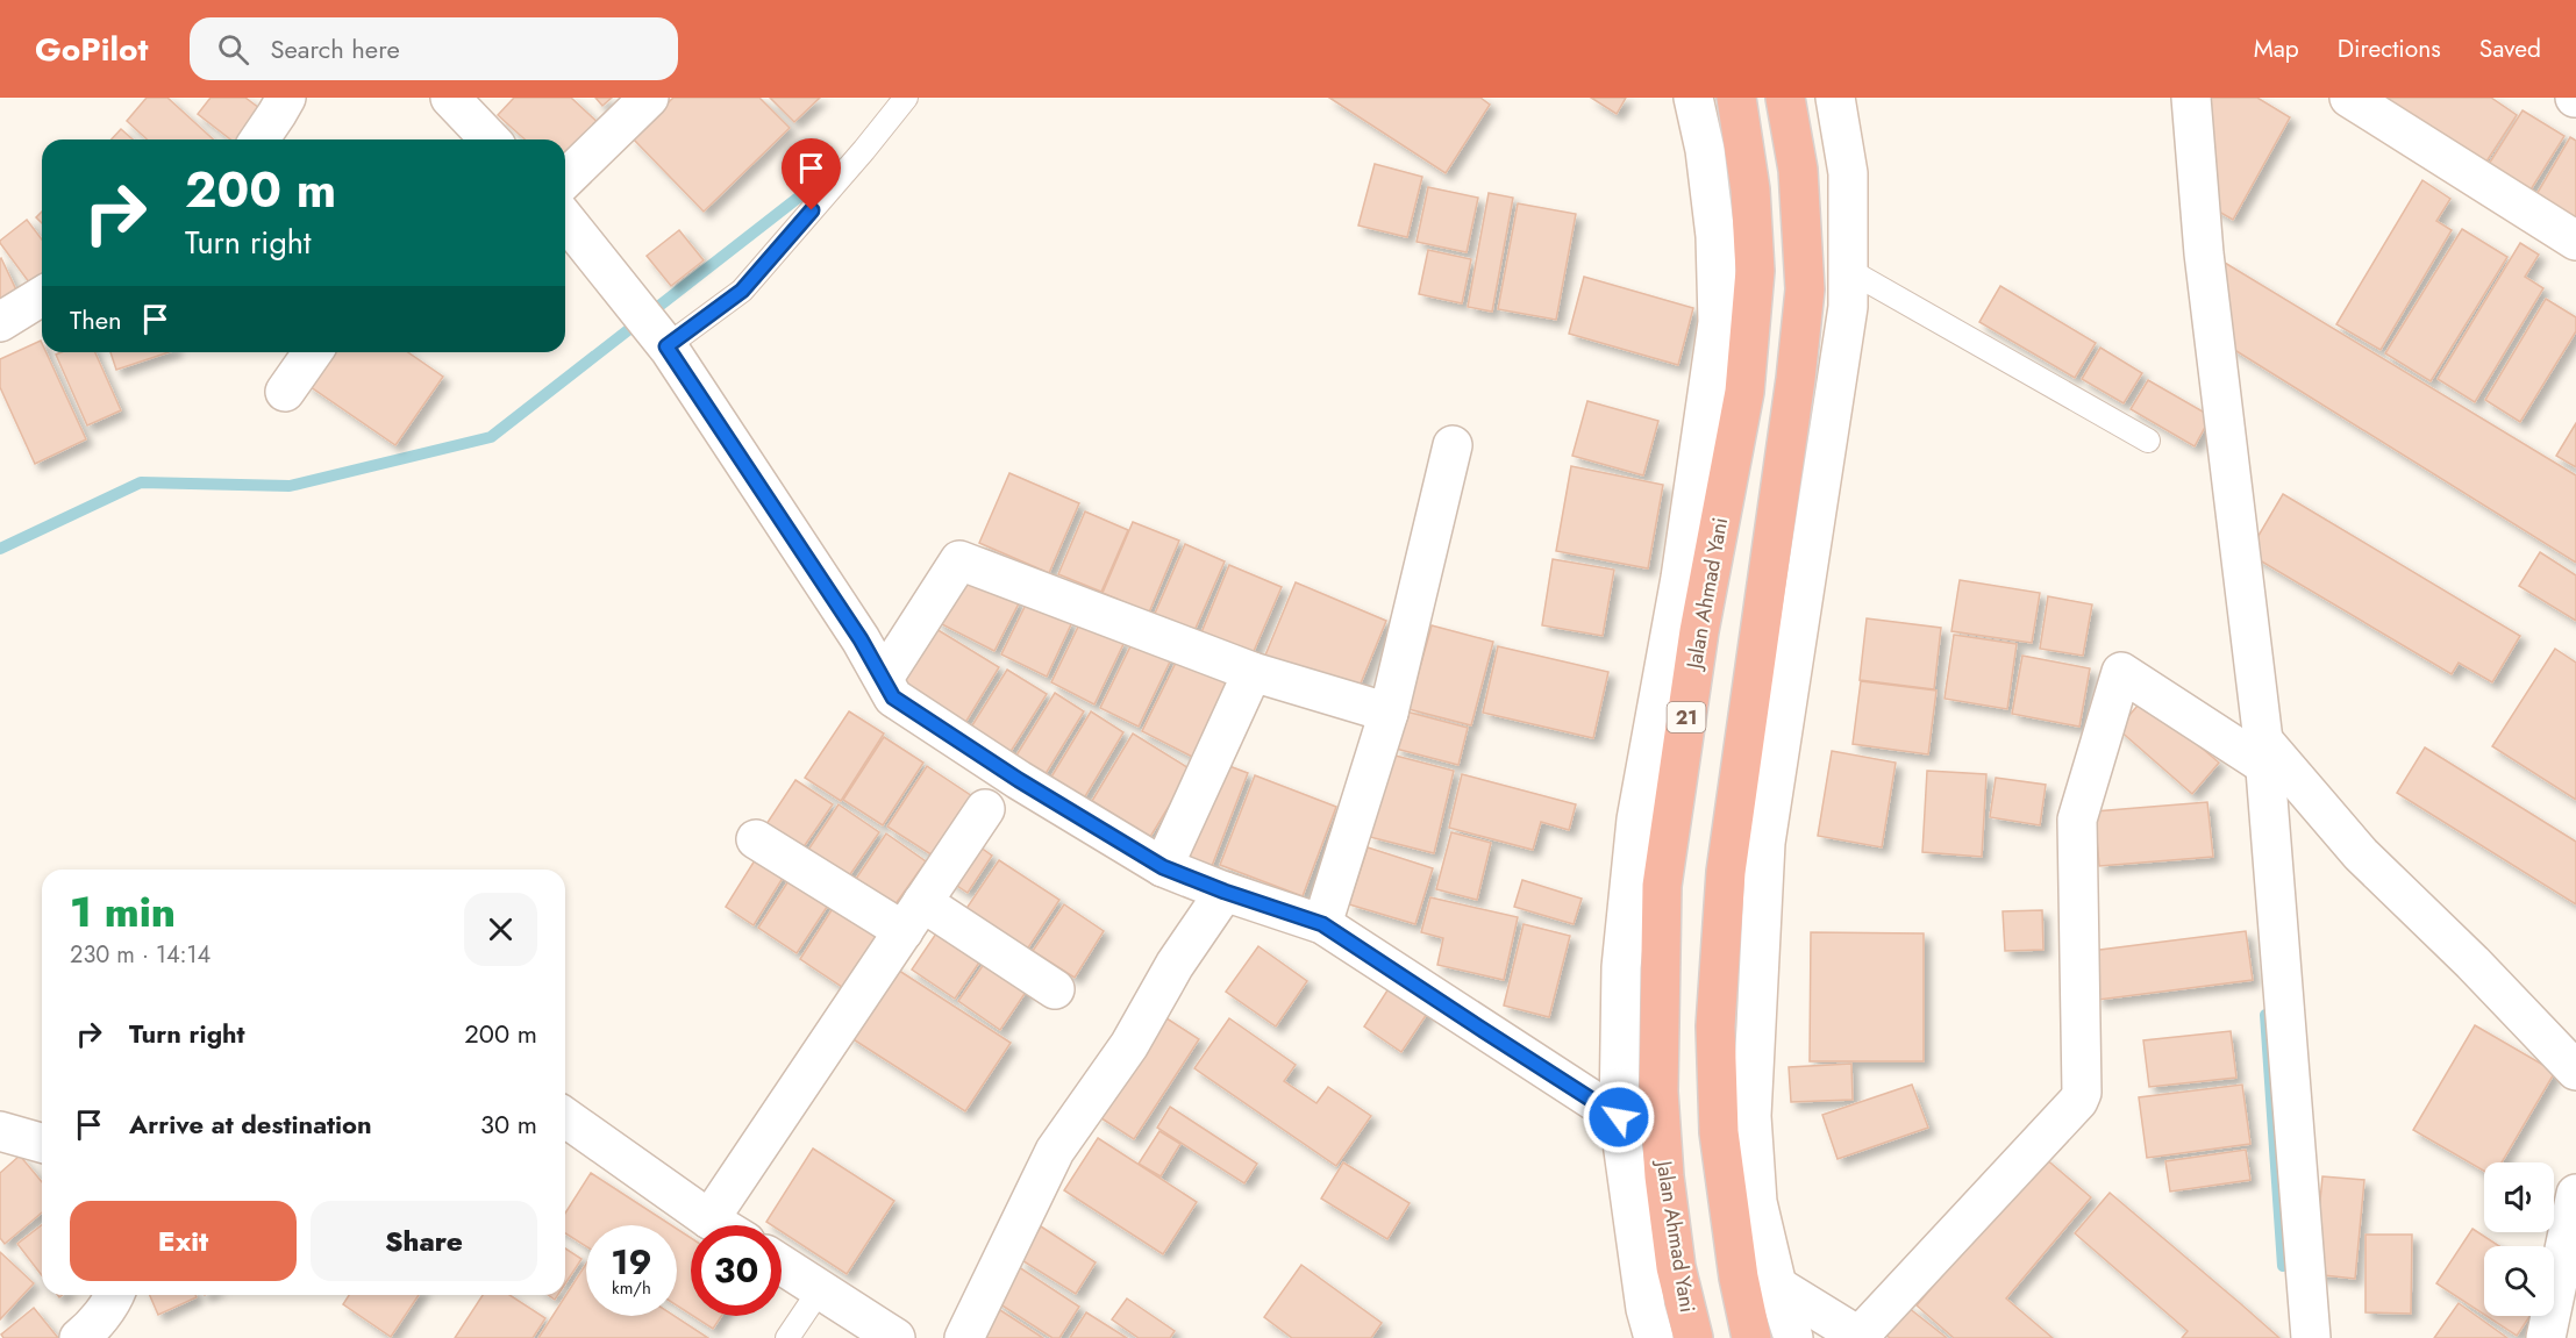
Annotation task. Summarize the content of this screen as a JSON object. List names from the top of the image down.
{
  "streets": {
    "highway": ["Jalan Ahmad Yani", "21"]
  },
  "page": {
    "header": "GoPilot",
    "search": "Search here",
    "nav": ["Map", "Directions", "Saved"],
    "turn": ["200 m", "Turn right"],
    "then": "Then",
    "heading": ["1 min", "230 m · 14:14"],
    "list": [
      {
        "name": "Turn right",
        "value": "200 m"
      },
      {
        "name": "Arrive at destination",
        "value": "30 m"
      }
    ],
    "buttons": ["Exit", "Share"],
    "speed": "19 km/h",
    "limit": "30"
  }
}
